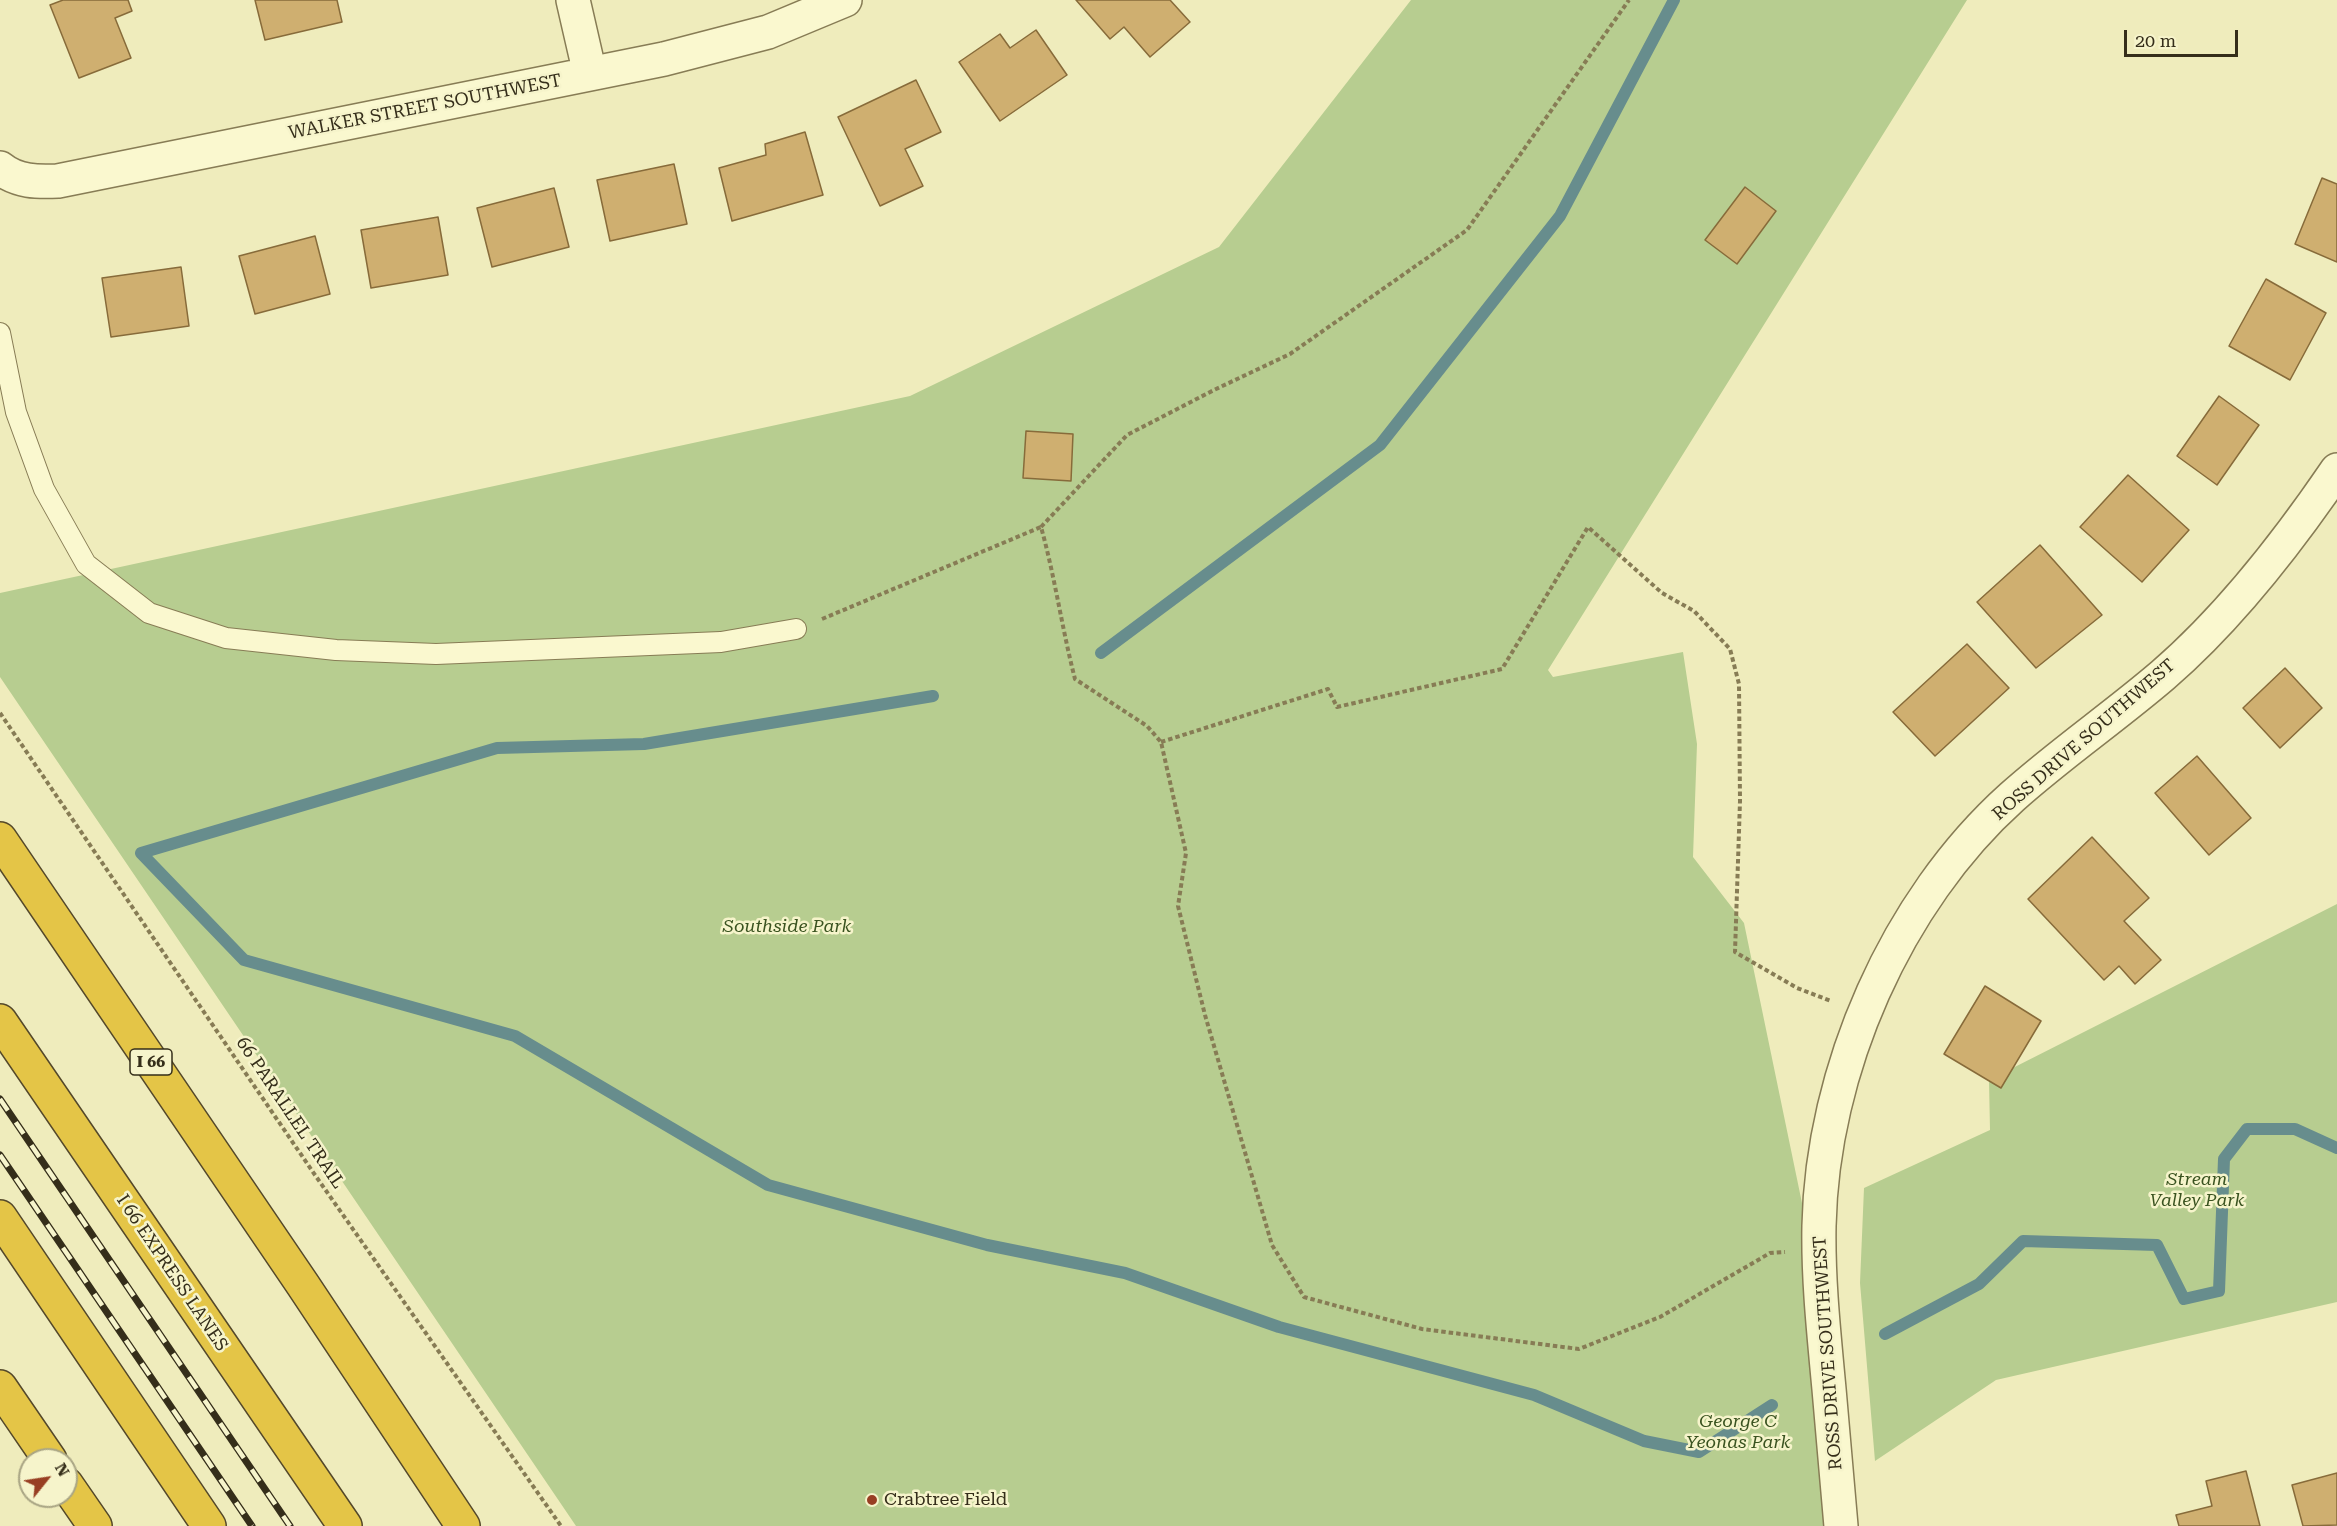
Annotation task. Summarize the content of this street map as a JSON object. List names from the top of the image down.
{
  "streets": {
    "highway": ["I 66", "I 66 EXPRESS LANES"],
    "street": ["WALKER STREET SOUTHWEST", "ROSS DRIVE SOUTHWEST"],
    "path": ["66 PARALLEL TRAIL"]
  },
  "parks": ["Southside Park", "Stream Valley Park", "George C Yeonas Park"],
  "places": ["Crabtree Field"],
  "scale_bar": "20 m",
  "north": "top right"
}
